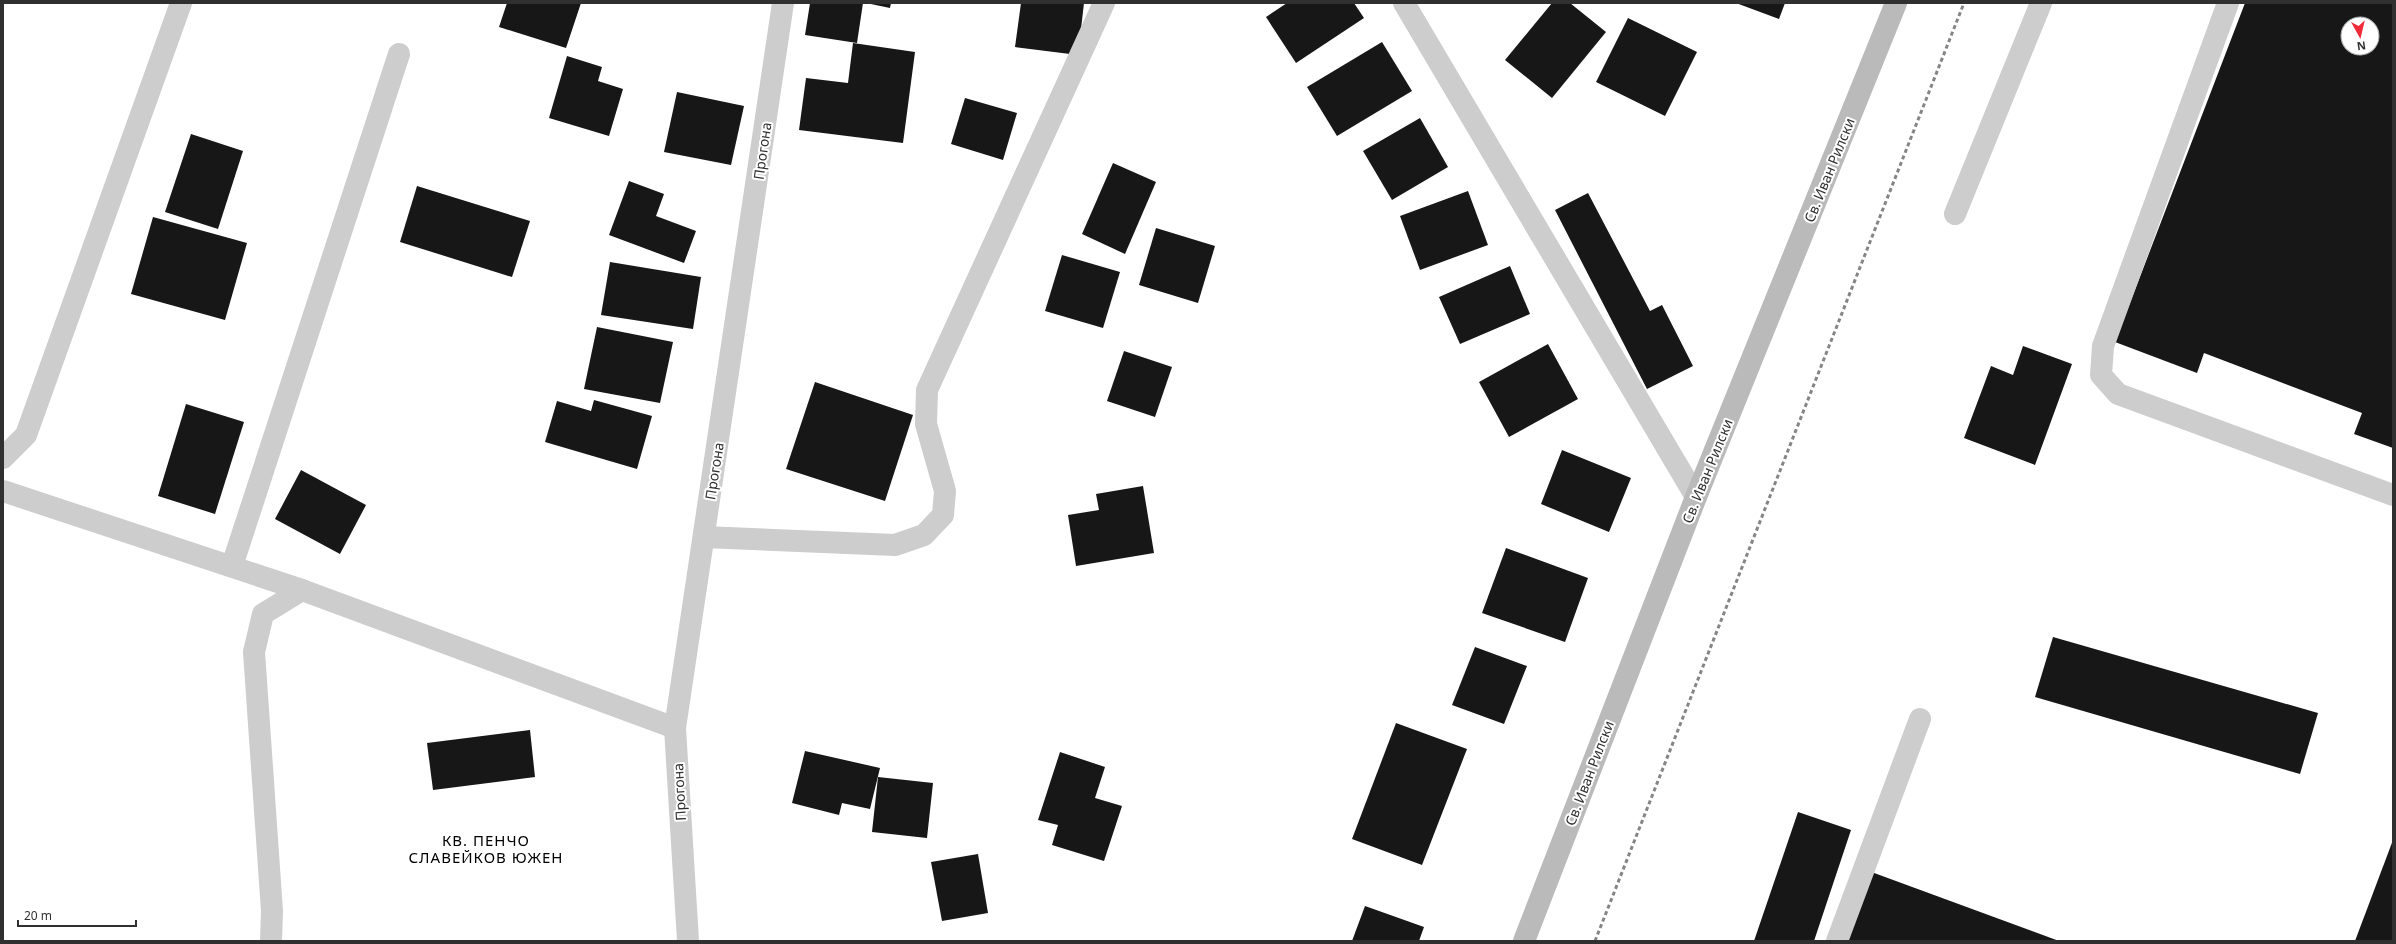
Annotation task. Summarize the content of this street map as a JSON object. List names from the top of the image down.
{
  "streets": {
    "street": ["Прогона", "Св. Иван Рилски"]
  },
  "districts": ["КВ. ПЕНЧО СЛАВЕЙКОВ ЮЖЕН"],
  "scale_bar": "20 m",
  "north": "bottom"
}
